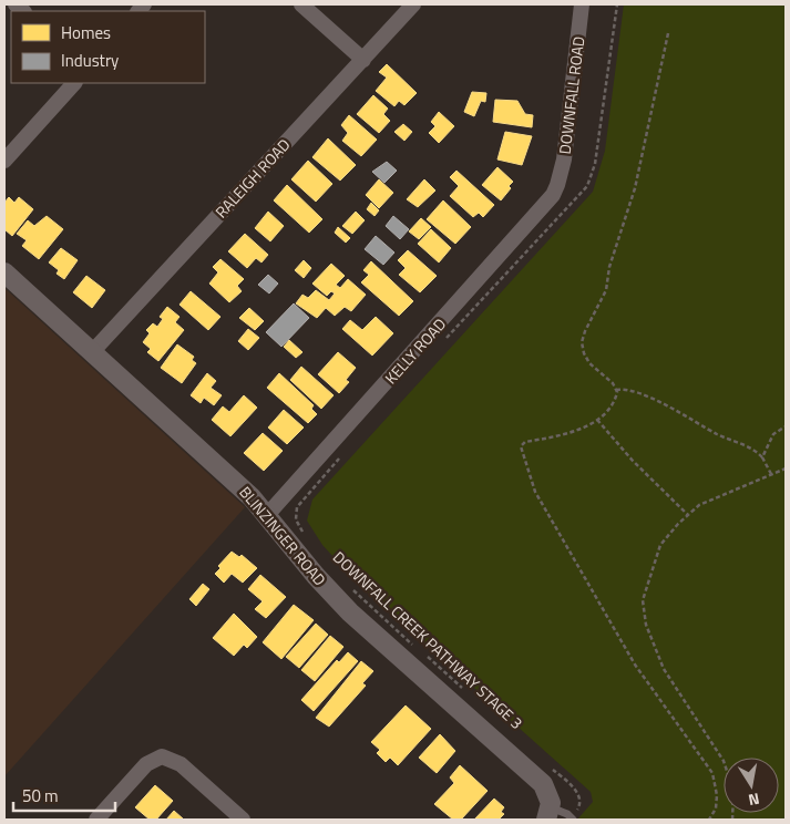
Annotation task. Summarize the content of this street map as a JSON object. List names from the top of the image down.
{
  "streets": {
    "street": [
      "DOWNFALL ROAD",
      "RALEIGH ROAD",
      "KELLY ROAD",
      "BLINZINGER ROAD"
    ],
    "path": ["DOWNFALL CREEK PATHWAY STAGE 3"]
  },
  "crossings": [
    ["DOWNFALL ROAD", "KELLY ROAD"],
    ["RALEIGH ROAD", "BLINZINGER ROAD"],
    ["KELLY ROAD", "BLINZINGER ROAD"]
  ],
  "legend": ["Homes", "Industry"],
  "scale_bar": "50 m",
  "north": "bottom"
}
